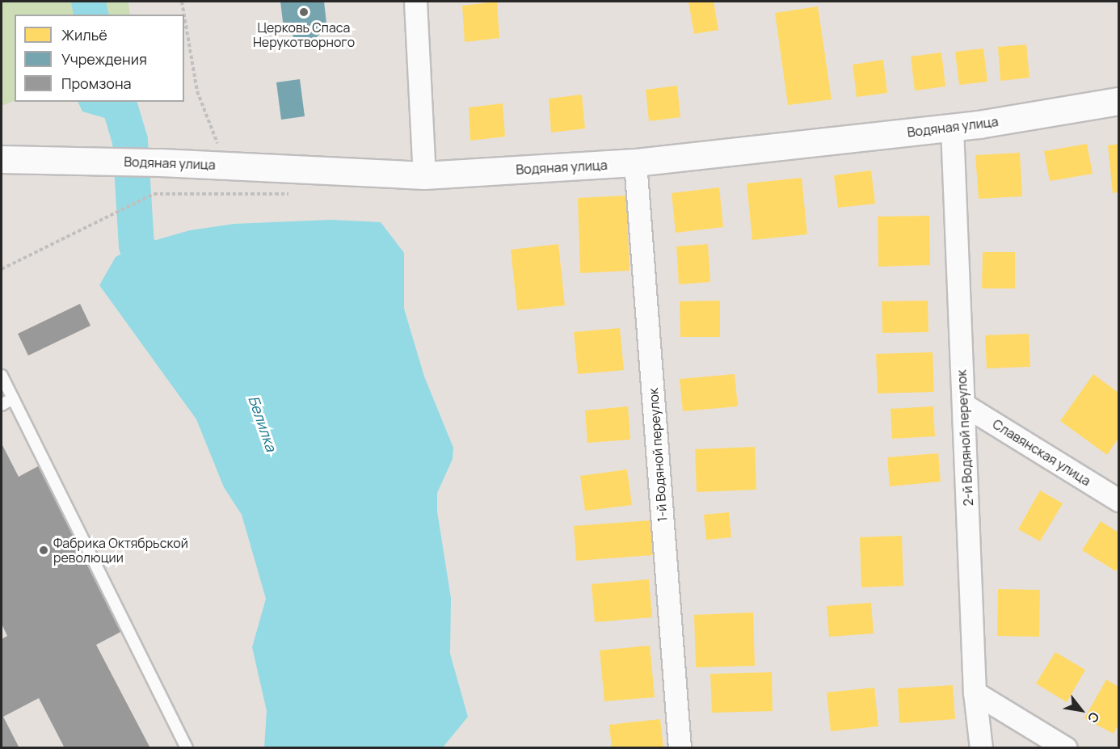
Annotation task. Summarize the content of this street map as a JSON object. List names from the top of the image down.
{
  "streets": {
    "street": [
      "Водяная улица",
      "2-й Водяной переулок",
      "Славянская улица",
      "1-й Водяной переулок"
    ]
  },
  "crossings": [
    ["Водяная улица", "2-й Водяной переулок"],
    ["Водяная улица", "1-й Водяной переулок"],
    ["2-й Водяной переулок", "Славянская улица"]
  ],
  "water": ["Белилка"],
  "places": ["Церковь Спаса Нерукотворного", "Фабрика Октябрьской революции"],
  "legend": ["Жильё", "Учреждения", "Промзона"],
  "north": "bottom right"
}
